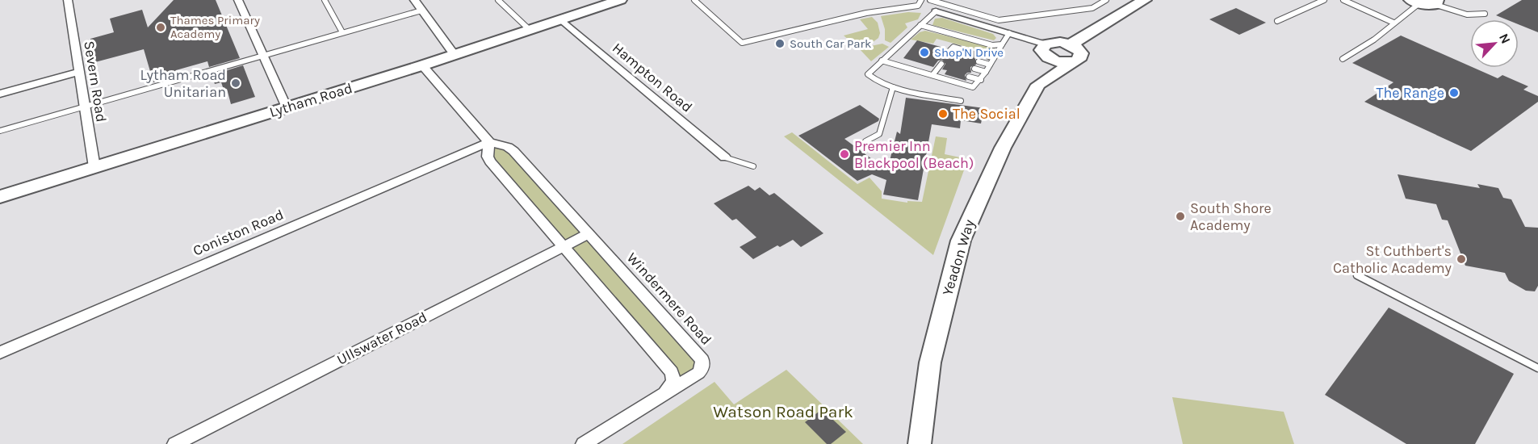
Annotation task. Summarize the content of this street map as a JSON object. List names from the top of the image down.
{
  "streets": {
    "street": [
      "Hampton Road",
      "Severn Road",
      "Lytham Road",
      "Coniston Road",
      "Yeadon Way",
      "Windermere Road",
      "Ullswater Road"
    ]
  },
  "crossings": [
    ["Hampton Road", "Lytham Road"],
    ["Severn Road", "Lytham Road"],
    ["Lytham Road", "Windermere Road"],
    ["Coniston Road", "Windermere Road"],
    ["Windermere Road", "Ullswater Road"]
  ],
  "parks": ["Watson Road Park"],
  "places": [
    "Thames Primary Academy",
    "South Car Park",
    "Shop'N Drive",
    "Lytham Road Unitarian",
    "The Range",
    "The Social",
    "Premier Inn Blackpool (Beach)",
    "South Shore Academy",
    "St Cuthbert's Catholic Academy"
  ],
  "north": "top right"
}
